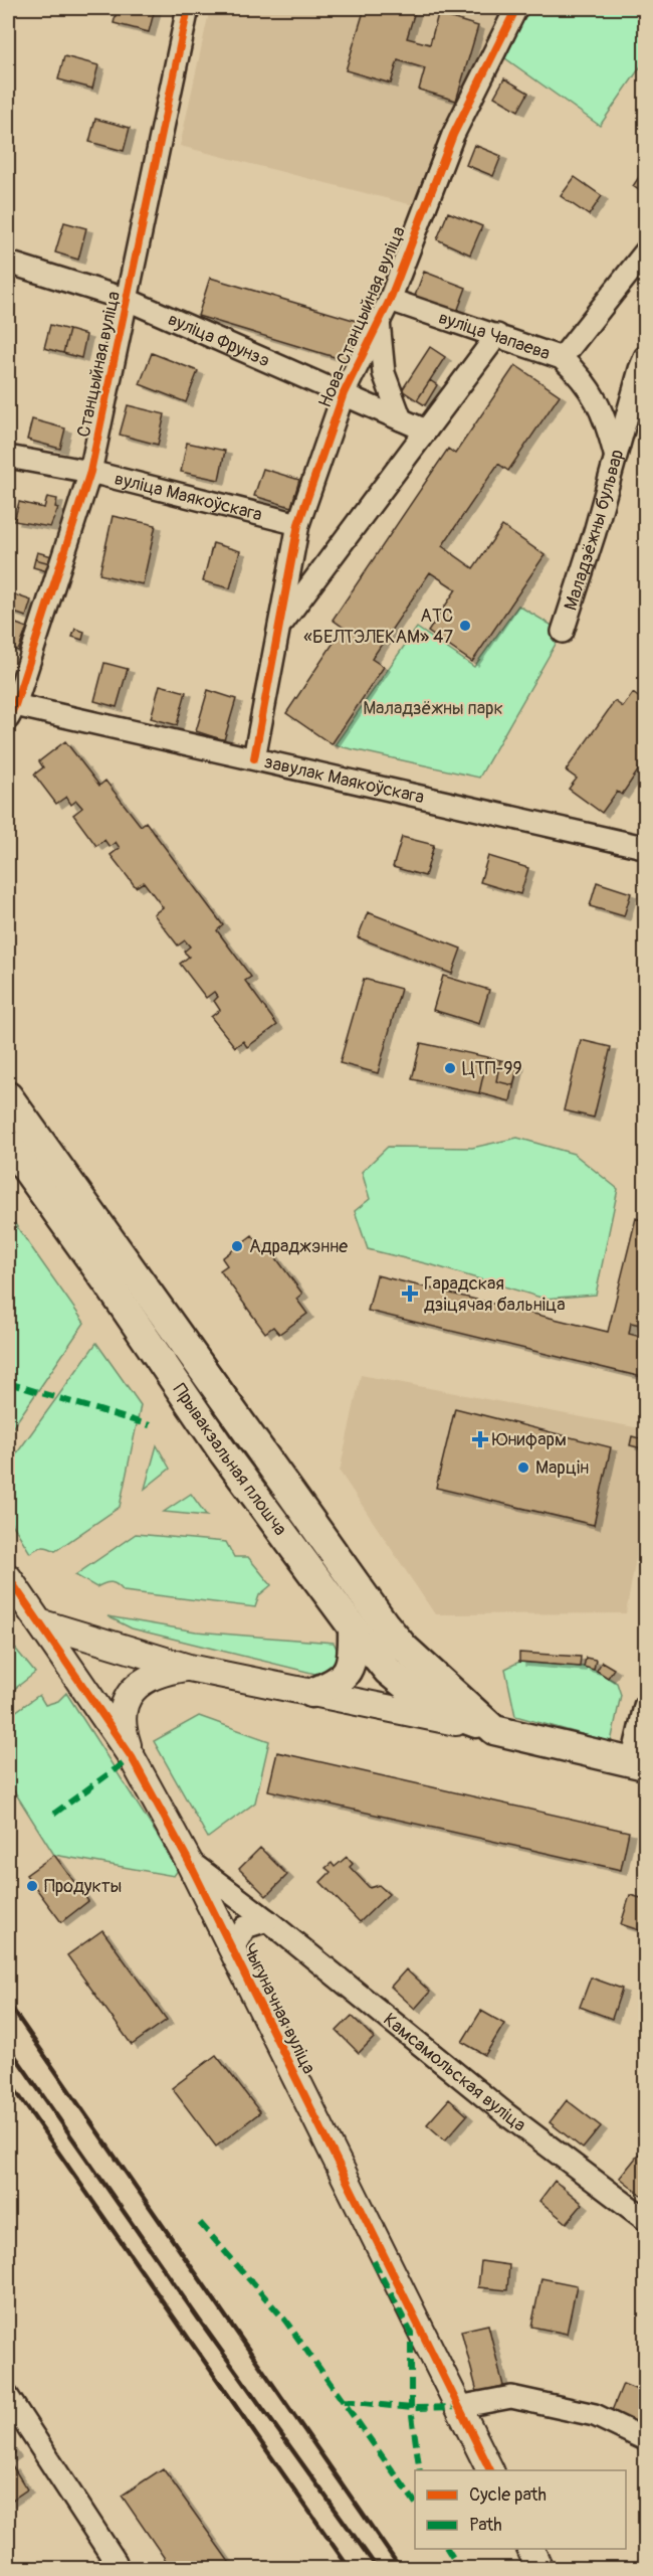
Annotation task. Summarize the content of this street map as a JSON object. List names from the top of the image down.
{
  "streets": {
    "main road": ["Прывакзальная плошча"],
    "street": [
      "Нова-Станцыйная вуліца",
      "вуліца Чапаева",
      "вуліца Фрунзэ",
      "Станцыйная вуліца",
      "вуліца Маякоўскага",
      "Маладзёжны бульвар",
      "завулак Маякоўскага",
      "Чыгуначная вуліца",
      "Камсамольская вуліца"
    ]
  },
  "crossings": [
    ["Нова-Станцыйная вуліца", "вуліца Чапаева"],
    ["Нова-Станцыйная вуліца", "вуліца Фрунзэ"],
    ["Нова-Станцыйная вуліца", "вуліца Маякоўскага"],
    ["Нова-Станцыйная вуліца", "завулак Маякоўскага"],
    ["вуліца Чапаева", "Маладзёжны бульвар"],
    ["вуліца Фрунзэ", "Станцыйная вуліца"],
    ["Станцыйная вуліца", "вуліца Маякоўскага"],
    ["Станцыйная вуліца", "завулак Маякоўскага"],
    ["Чыгуначная вуліца", "Камсамольская вуліца"]
  ],
  "parks": ["Маладзёжны парк"],
  "places": {
    "other": [
      "АТС «БЕЛТЭЛЕКАМ» 47",
      "ЦТП-99",
      "Адраджэнне",
      "Марцін",
      "Продукты"
    ],
    "health": ["Гарадская дзіцячая бальніца", "Юнифарм"]
  },
  "legend": ["Cycle path", "Path"]
}
